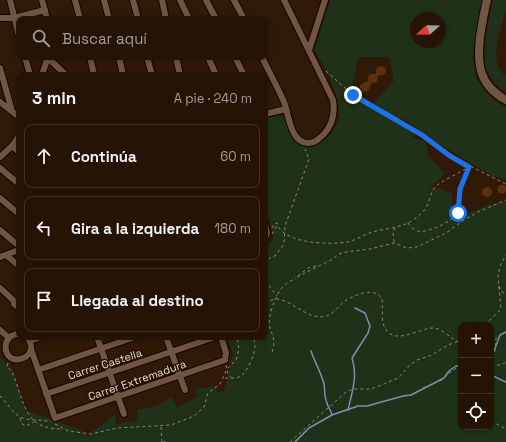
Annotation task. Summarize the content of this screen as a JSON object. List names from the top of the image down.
{
  "streets": {
    "street": ["Carrer Castella", "Carrer Extremadura"]
  },
  "crossings": [
    ["Carrer Castella", "Carrer Extremadura"]
  ],
  "north": "left",
  "page": {
    "search": "Buscar aquí",
    "heading": ["3 min", "A pie · 240 m"],
    "list": [
      ["Continúa", "60 m"],
      ["Gira a la izquierda", "180 m"],
      "Llegada al destino"
    ],
    "map_buttons": ["+", "−"]
  }
}
